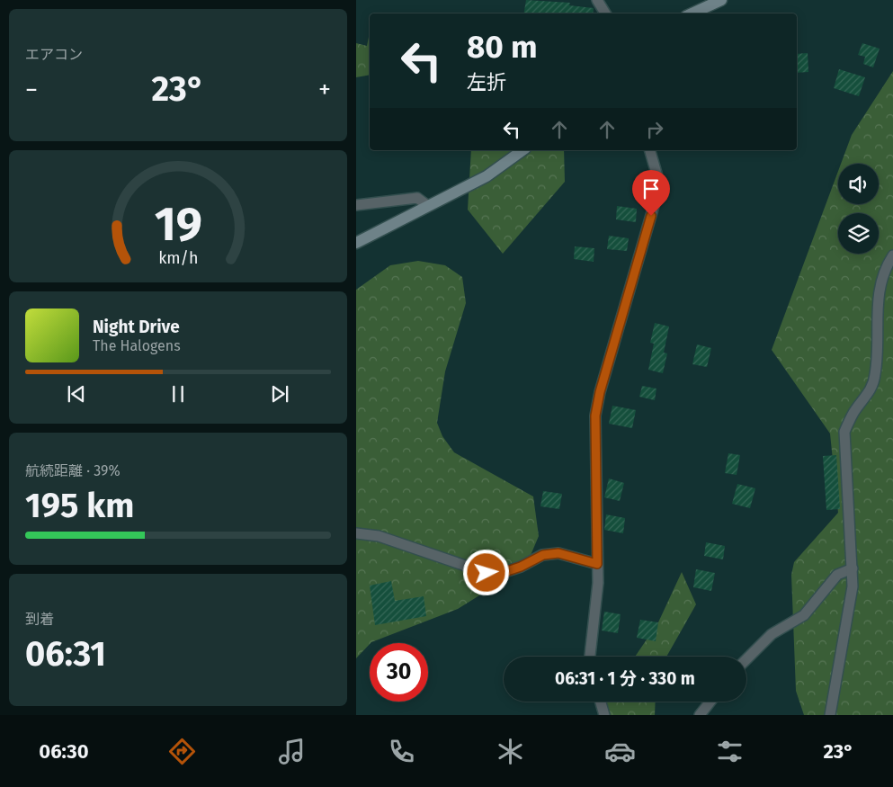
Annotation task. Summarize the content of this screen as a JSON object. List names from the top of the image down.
{
  "page": {
    "tile": [
      "エアコン",
      ["航続距離 · 39%", "195 km"],
      ["到着", "06:31"]
    ],
    "turn": ["80 m", "左折"],
    "heat": ["−", "23°", "+"],
    "song": ["Night Drive", "The Halogens"],
    "limit": "30",
    "trip": "06:31 · 1 分 · 330 m",
    "tabs": ["06:30", "23°"],
    "gauge": ["19", "km/h"]
  }
}
